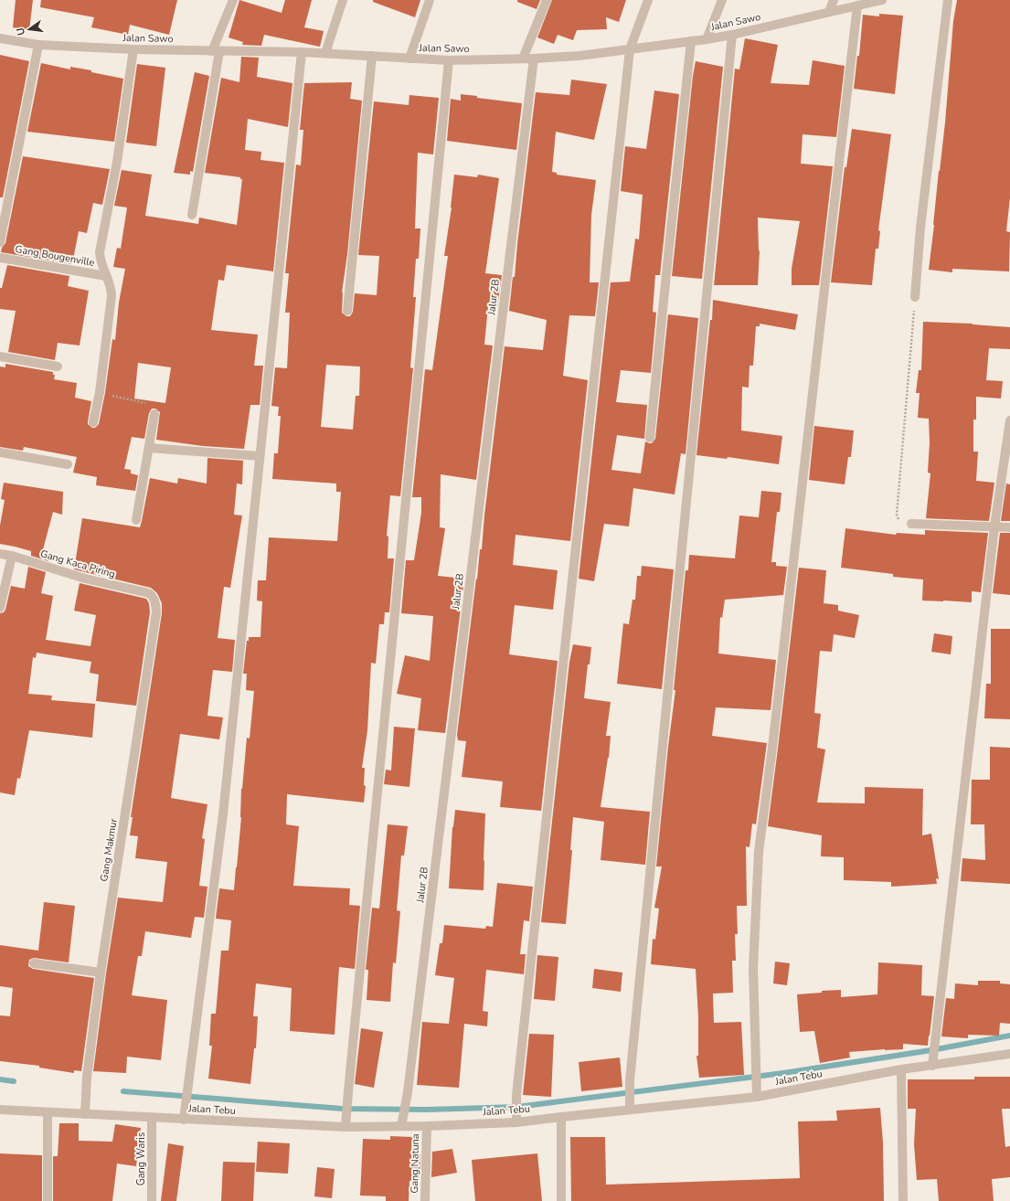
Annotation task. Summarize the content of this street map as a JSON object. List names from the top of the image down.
{
  "streets": {
    "street": [
      "Jalan Sawo",
      "Gang Bougenville",
      "Jalur 2B",
      "Gang Kaca Piring",
      "Gang Makmur",
      "Jalan Tebu",
      "Gang Waris",
      "Gang Natuna"
    ]
  },
  "crossings": [
    ["Jalan Sawo", "Jalur 2B"],
    ["Jalur 2B", "Jalan Tebu"],
    ["Gang Kaca Piring", "Gang Makmur"],
    ["Gang Makmur", "Jalan Tebu"],
    ["Jalan Tebu", "Gang Waris"],
    ["Jalan Tebu", "Gang Natuna"]
  ],
  "north": "left"
}
